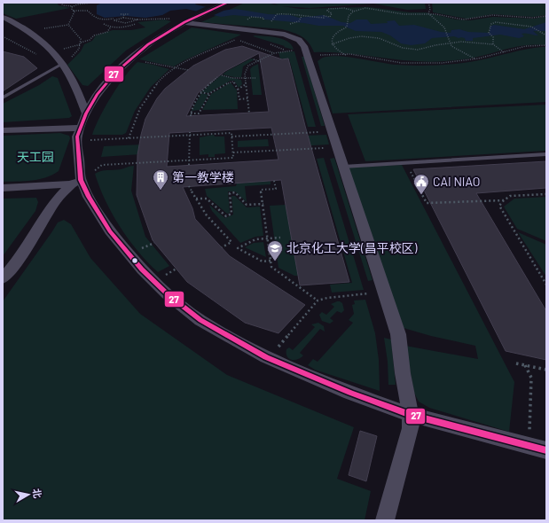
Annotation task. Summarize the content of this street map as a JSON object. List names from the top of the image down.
{
  "parks": ["天工园"],
  "places": {
    "building": ["第一教学楼"],
    "public building": ["CAI NIAO"],
    "school or university": ["北京化工大学(昌平校区)"]
  },
  "lines": ["transit line 27"],
  "north": "right"
}
